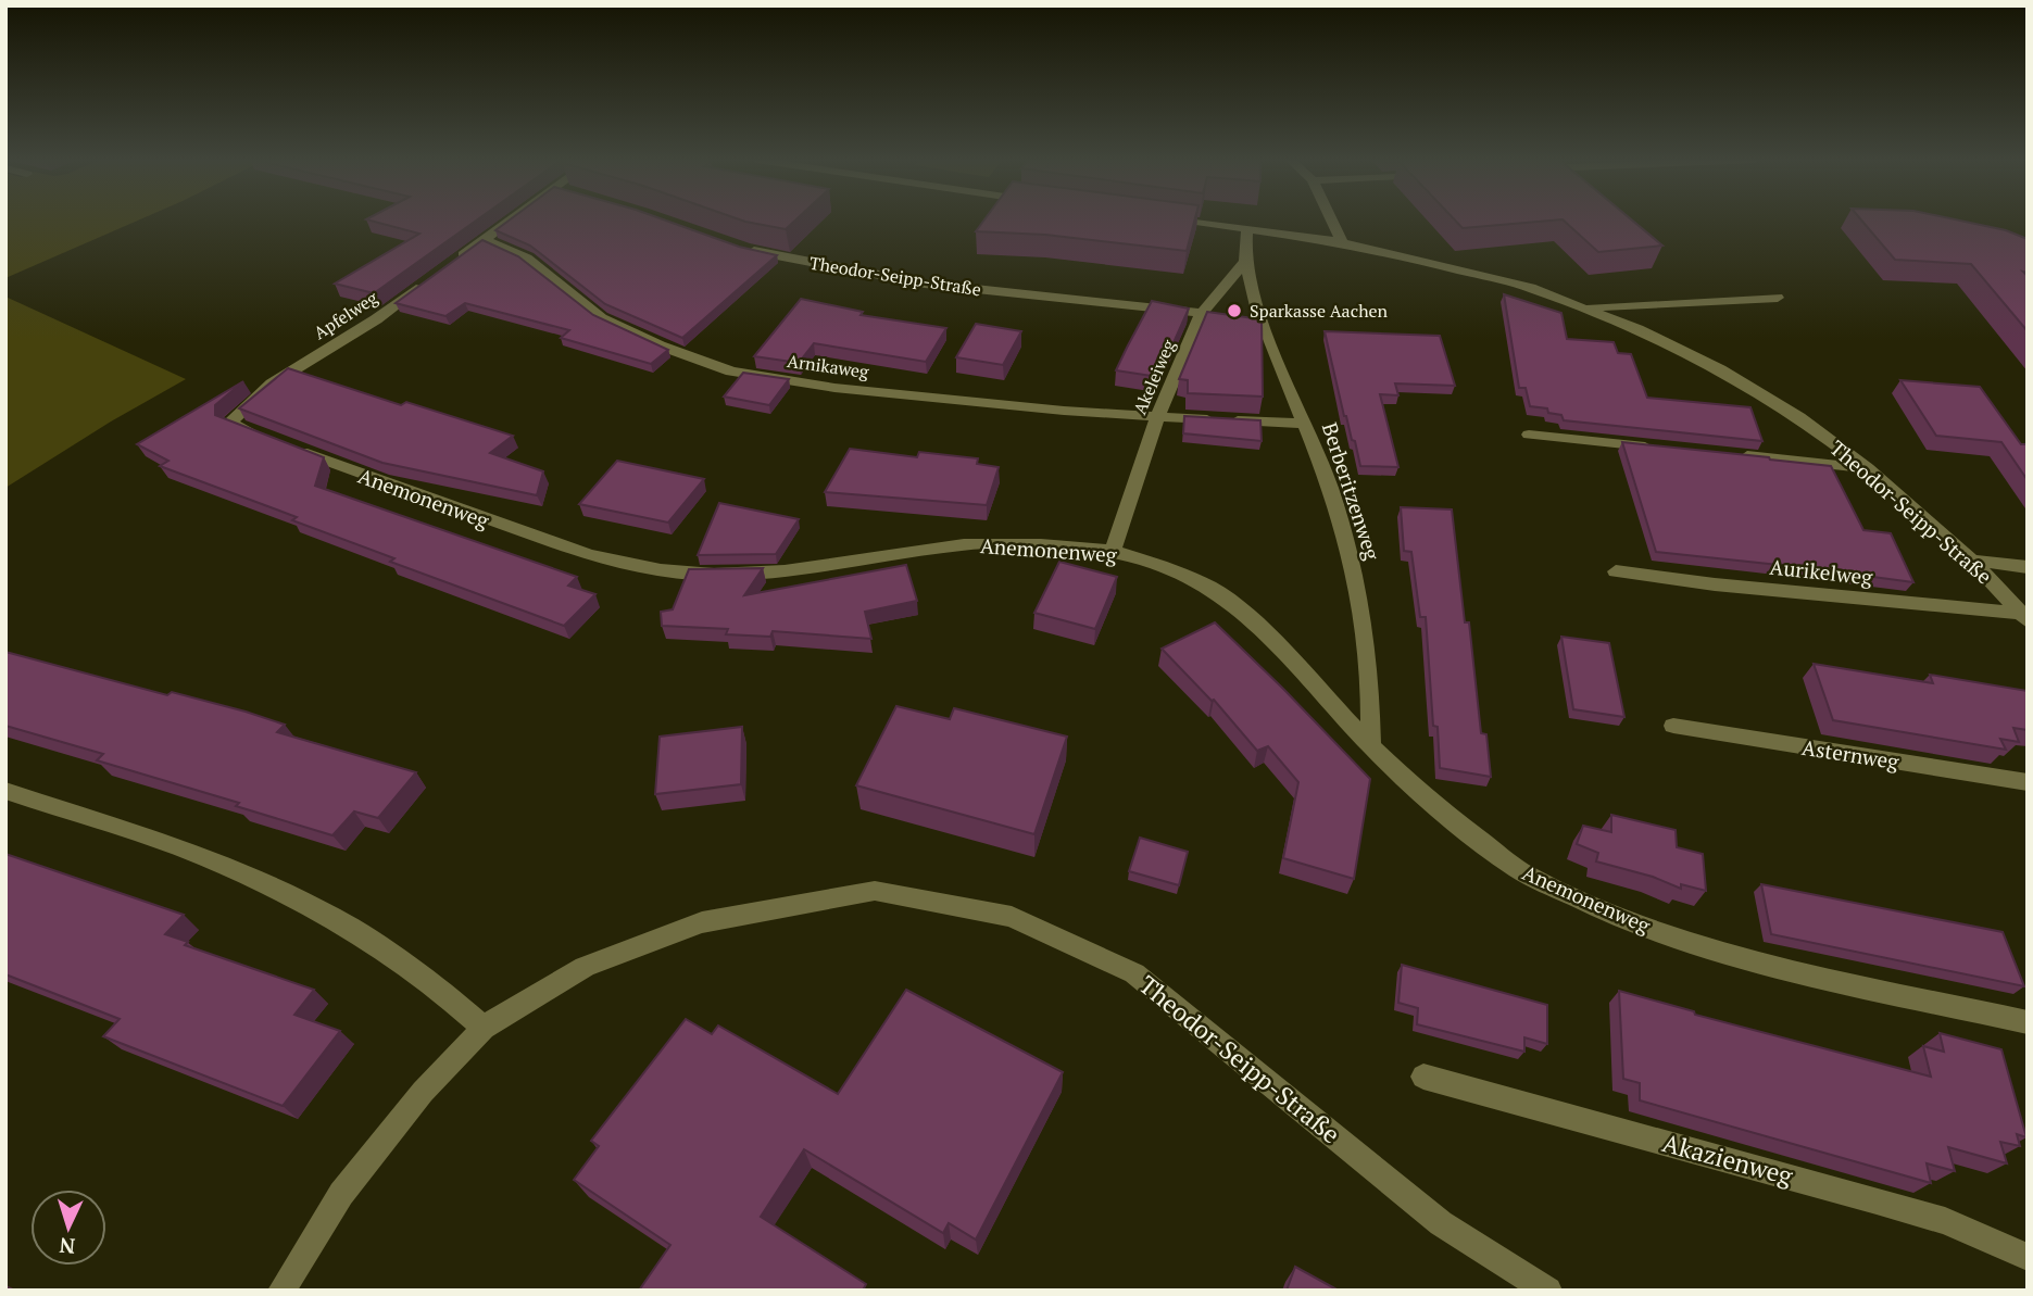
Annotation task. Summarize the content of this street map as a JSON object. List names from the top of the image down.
{
  "streets": {
    "street": [
      "Theodor-Seipp-Straße",
      "Apfelweg",
      "Arnikaweg",
      "Akeleiweg",
      "Berberitzenweg",
      "Anemonenweg",
      "Aurikelweg",
      "Asternweg",
      "Akazienweg"
    ]
  },
  "crossings": [
    ["Theodor-Seipp-Straße", "Akeleiweg"],
    ["Theodor-Seipp-Straße", "Aurikelweg"],
    ["Apfelweg", "Anemonenweg"],
    ["Arnikaweg", "Akeleiweg"],
    ["Arnikaweg", "Berberitzenweg"],
    ["Akeleiweg", "Berberitzenweg"],
    ["Akeleiweg", "Anemonenweg"],
    ["Berberitzenweg", "Anemonenweg"]
  ],
  "places": ["Sparkasse Aachen"],
  "north": "bottom"
}
